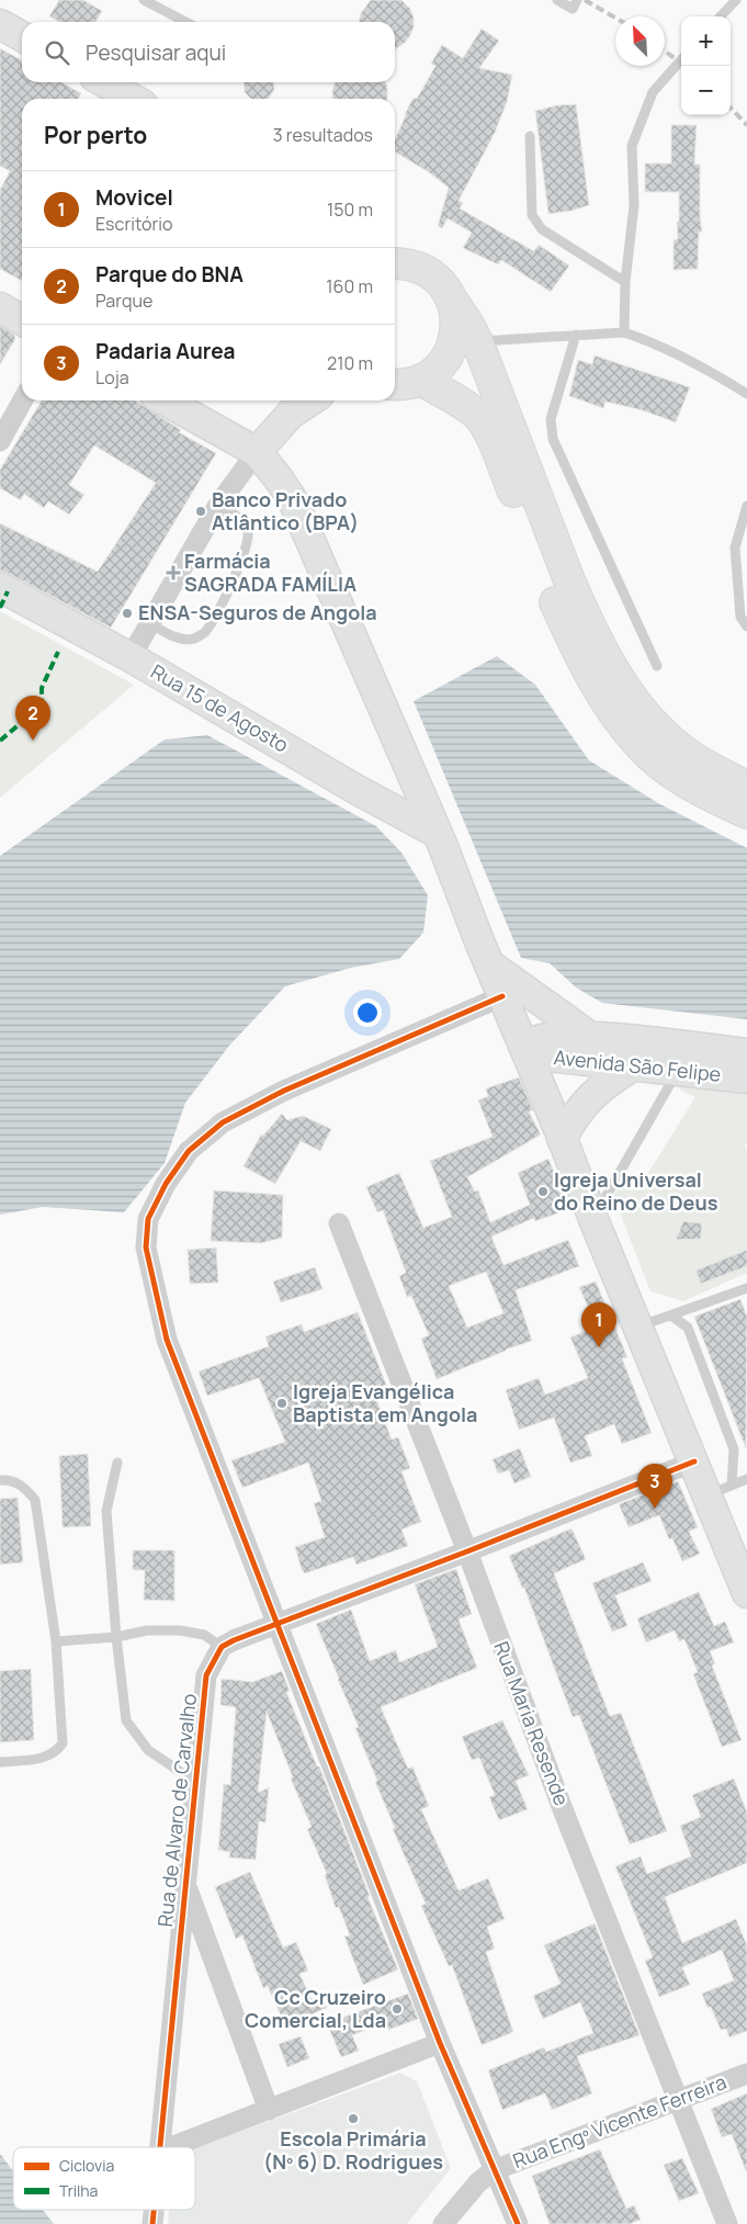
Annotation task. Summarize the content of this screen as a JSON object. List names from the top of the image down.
{
  "streets": {
    "main road": ["Rua 15 de Agosto", "Avenida São Felipe"],
    "street": ["Rua Maria Resende", "Rua de Alvaro de Carvalho", "Rua Engº Vicente Ferreira"]
  },
  "crossings": [
    ["Rua Maria Resende", "Rua Engº Vicente Ferreira"]
  ],
  "places": {
    "other": [
      "Banco Privado Atlântico (BPA)",
      "ENSA-Seguros de Angola",
      "Igreja Universal do Reino de Deus",
      "Igreja Evangélica Baptista em Angola",
      "Cc Cruzeiro Comercial, Lda",
      "Escola Primária (Nº 6) D. Rodrigues"
    ],
    "health": ["Farmácia SAGRADA FAMÍLIA"]
  },
  "legend": ["Ciclovia", "Trilha"],
  "north": "top left",
  "page": {
    "map_buttons": ["+", "−"],
    "search": "Pesquisar aqui",
    "heading": ["Por perto", "3 resultados"],
    "list": [
      {
        "mark": "1",
        "name": "Movicel",
        "note": "Escritório",
        "value": "150 m"
      },
      {
        "mark": "2",
        "name": "Parque do BNA",
        "note": "Parque",
        "value": "160 m"
      },
      {
        "mark": "3",
        "name": "Padaria Aurea",
        "note": "Loja",
        "value": "210 m"
      }
    ],
    "pins": ["2", "1", "3"]
  }
}
